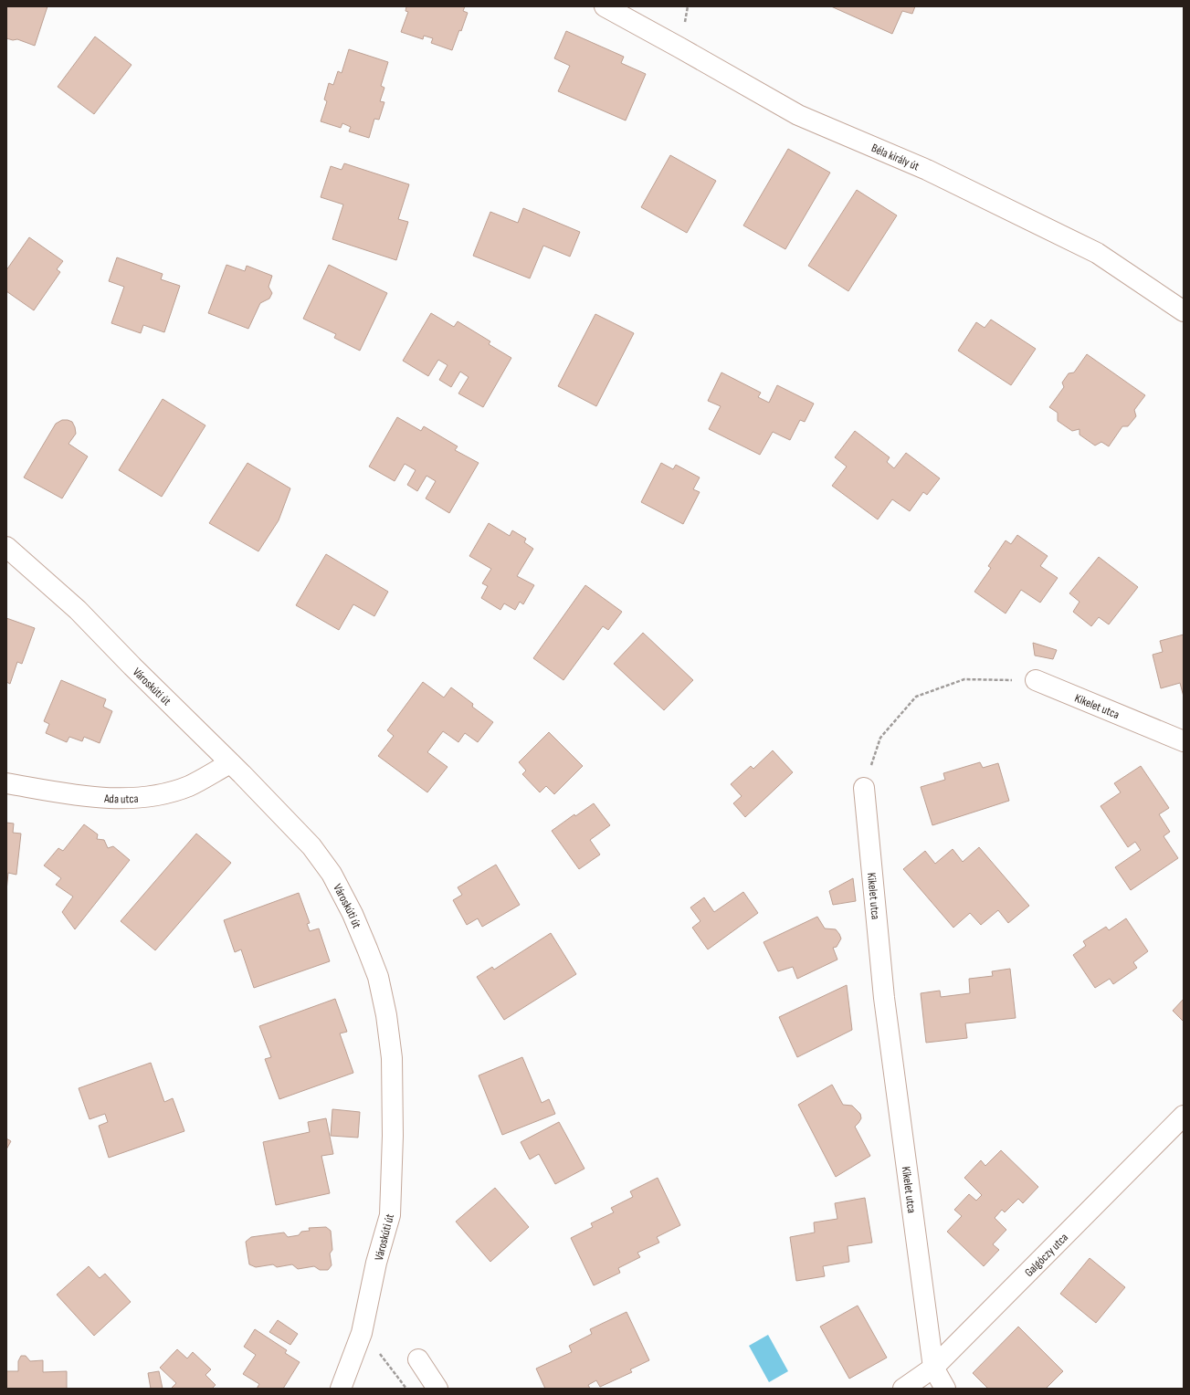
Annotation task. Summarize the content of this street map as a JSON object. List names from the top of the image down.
{
  "streets": {
    "street": [
      "Béla király út",
      "Városkúti út",
      "Kikelet utca",
      "Ada utca",
      "Galgóczy utca"
    ]
  },
  "crossings": [
    ["Városkúti út", "Ada utca"],
    ["Kikelet utca", "Galgóczy utca"]
  ]
}
